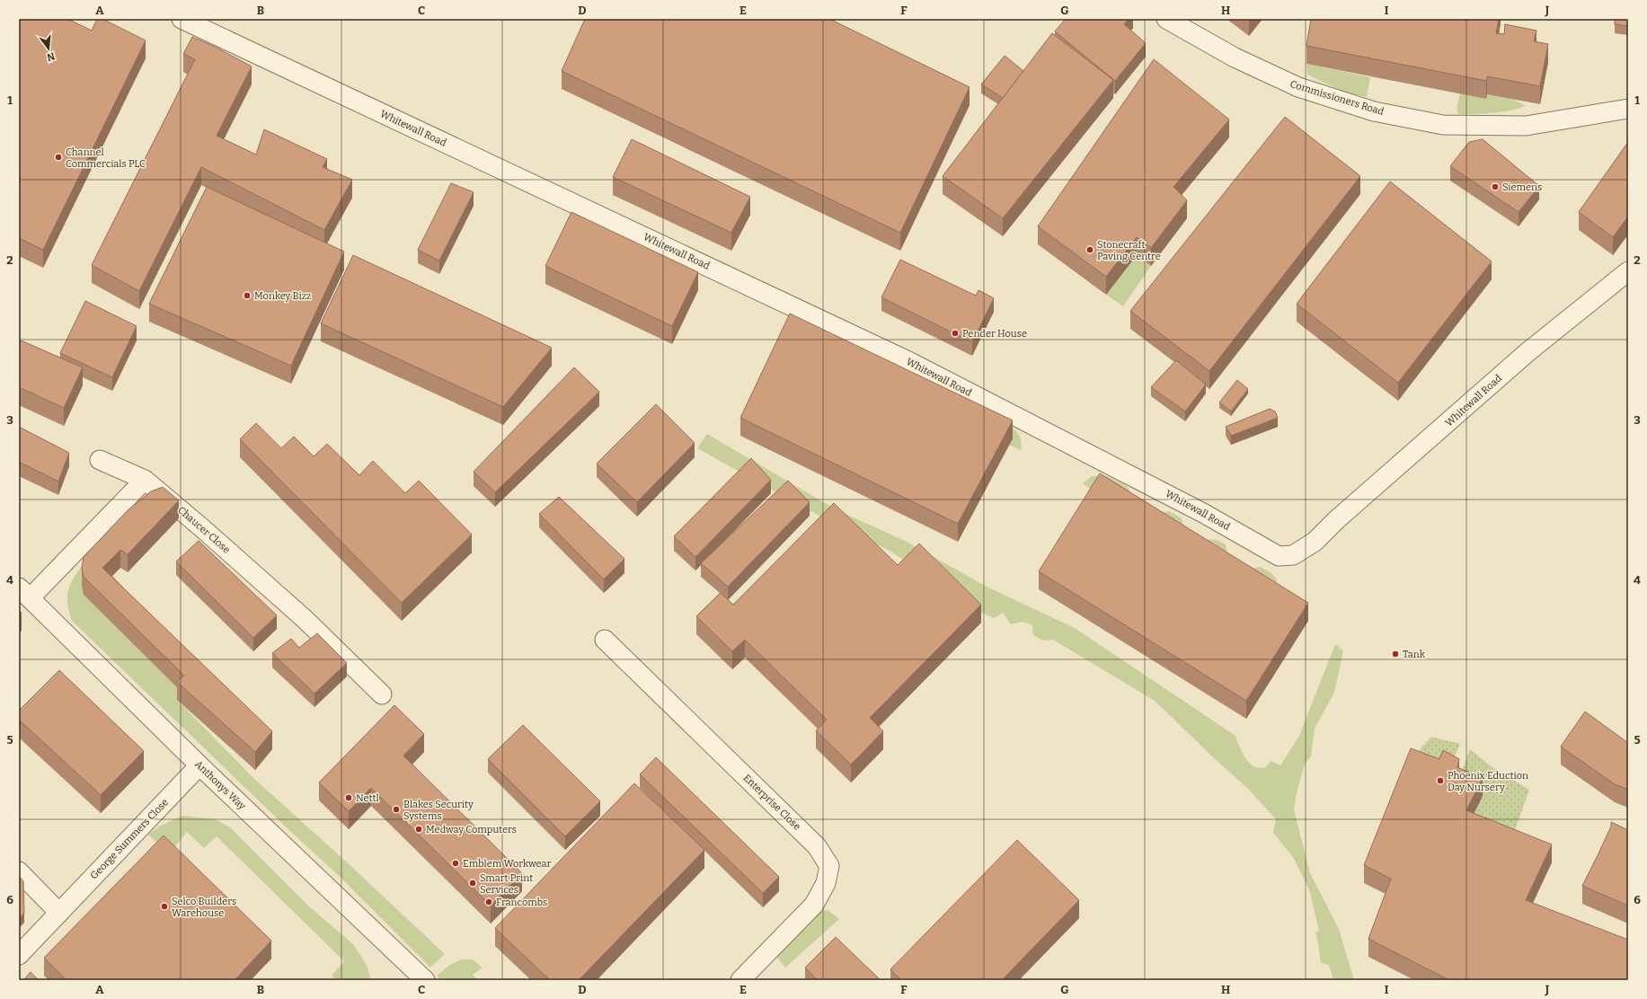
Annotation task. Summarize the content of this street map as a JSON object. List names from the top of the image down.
{
  "streets": {
    "street": [
      "Commissioners Road",
      "Whitewall Road",
      "Chaucer Close",
      "Anthonys Way",
      "Enterprise Close",
      "George Summers Close"
    ]
  },
  "crossings": [
    ["Anthonys Way", "George Summers Close"]
  ],
  "places": [
    "Channel Commercials PLC",
    "Siemens",
    "Stonecraft Paving Centre",
    "Monkey Bizz",
    "Pender House",
    "Tank",
    "Phoenix Eduction Day Nursery",
    "Nettl",
    "Blakes Security Systems",
    "Medway Computers",
    "Emblem Workwear",
    "Smart Print Services",
    "Francombs",
    "Selco Builders Warehouse"
  ],
  "north": "bottom",
  "grid": {
    "columns": [
      "A",
      "B",
      "C",
      "D",
      "E",
      "F",
      "G",
      "H",
      "I",
      "J"
    ],
    "rows": [
      "1",
      "2",
      "3",
      "4",
      "5",
      "6"
    ]
  }
}
